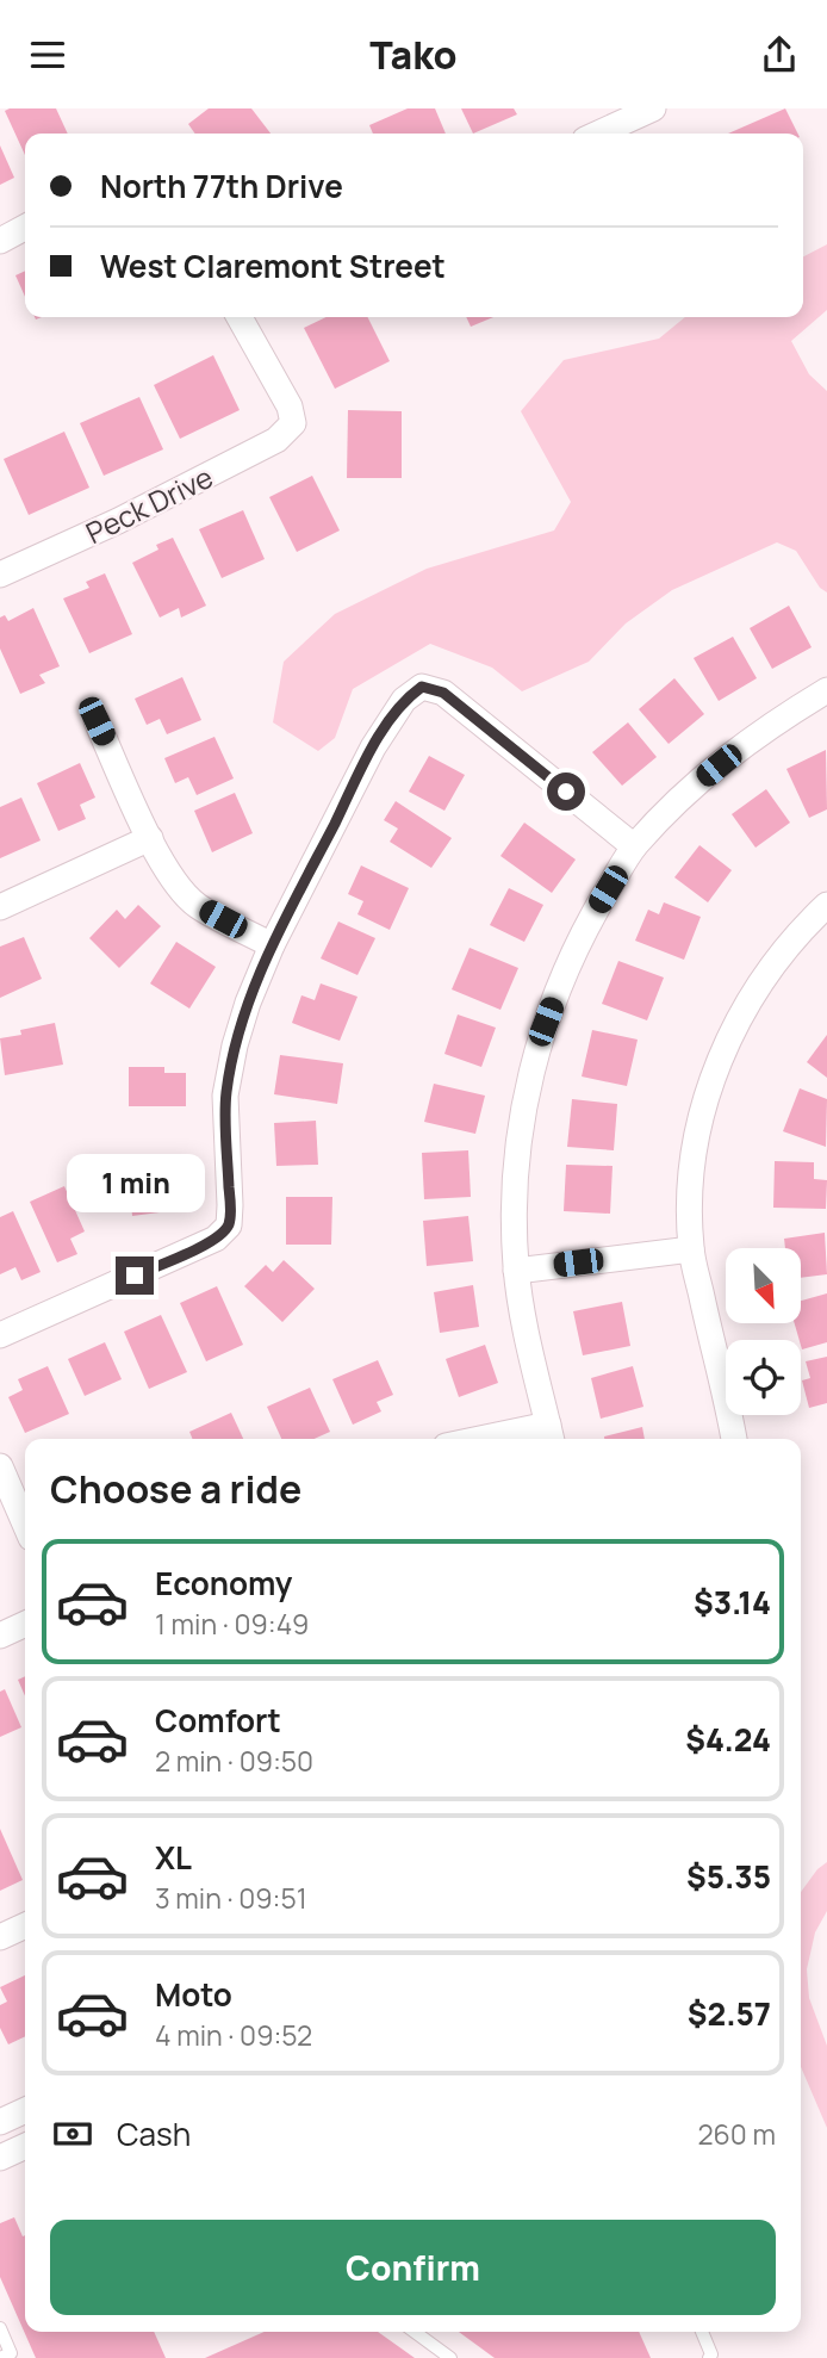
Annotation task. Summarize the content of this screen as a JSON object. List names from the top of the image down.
{
  "streets": {
    "street": ["Peck Drive"]
  },
  "north": "bottom right",
  "page": {
    "header": "Tako",
    "banner": ["North 77th Drive", "West Claremont Street"],
    "bubble": "1 min",
    "heading": "Choose a ride",
    "list": [
      {
        "name": "Economy",
        "note": "1 min · 09:49",
        "value": "$3.14"
      },
      {
        "name": "Comfort",
        "note": "2 min · 09:50",
        "value": "$4.24"
      },
      {
        "name": "XL",
        "note": "3 min · 09:51",
        "value": "$5.35"
      },
      {
        "name": "Moto",
        "note": "4 min · 09:52",
        "value": "$2.57"
      }
    ],
    "pay": ["Cash", "260 m"],
    "buttons": "Confirm"
  }
}
